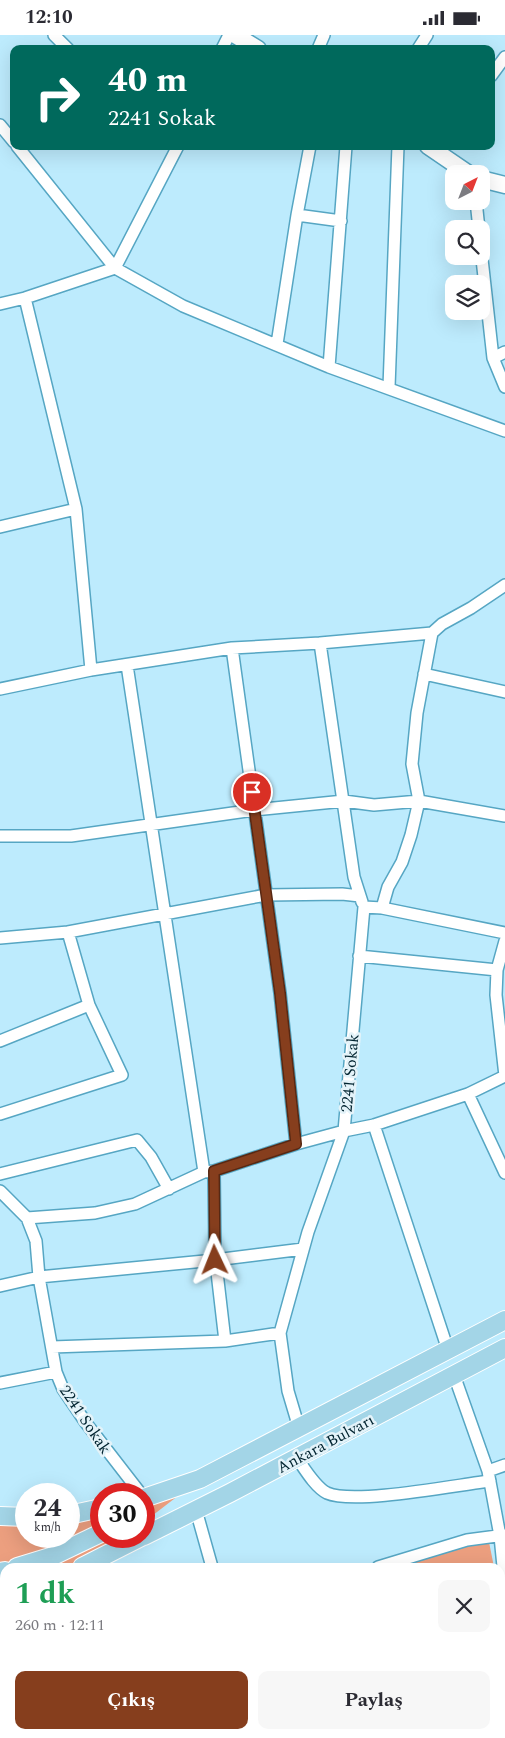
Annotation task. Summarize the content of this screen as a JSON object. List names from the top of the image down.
{
  "streets": {
    "main road": ["Ankara Bulvarı"],
    "street": ["2241 Sokak"]
  },
  "north": "top right",
  "page": {
    "status": "12:10",
    "turn": ["40 m", "2241 Sokak"],
    "speed": "24 km/h",
    "limit": "30",
    "heading": ["1 dk", "260 m · 12:11"],
    "buttons": ["Çıkış", "Paylaş"]
  }
}
